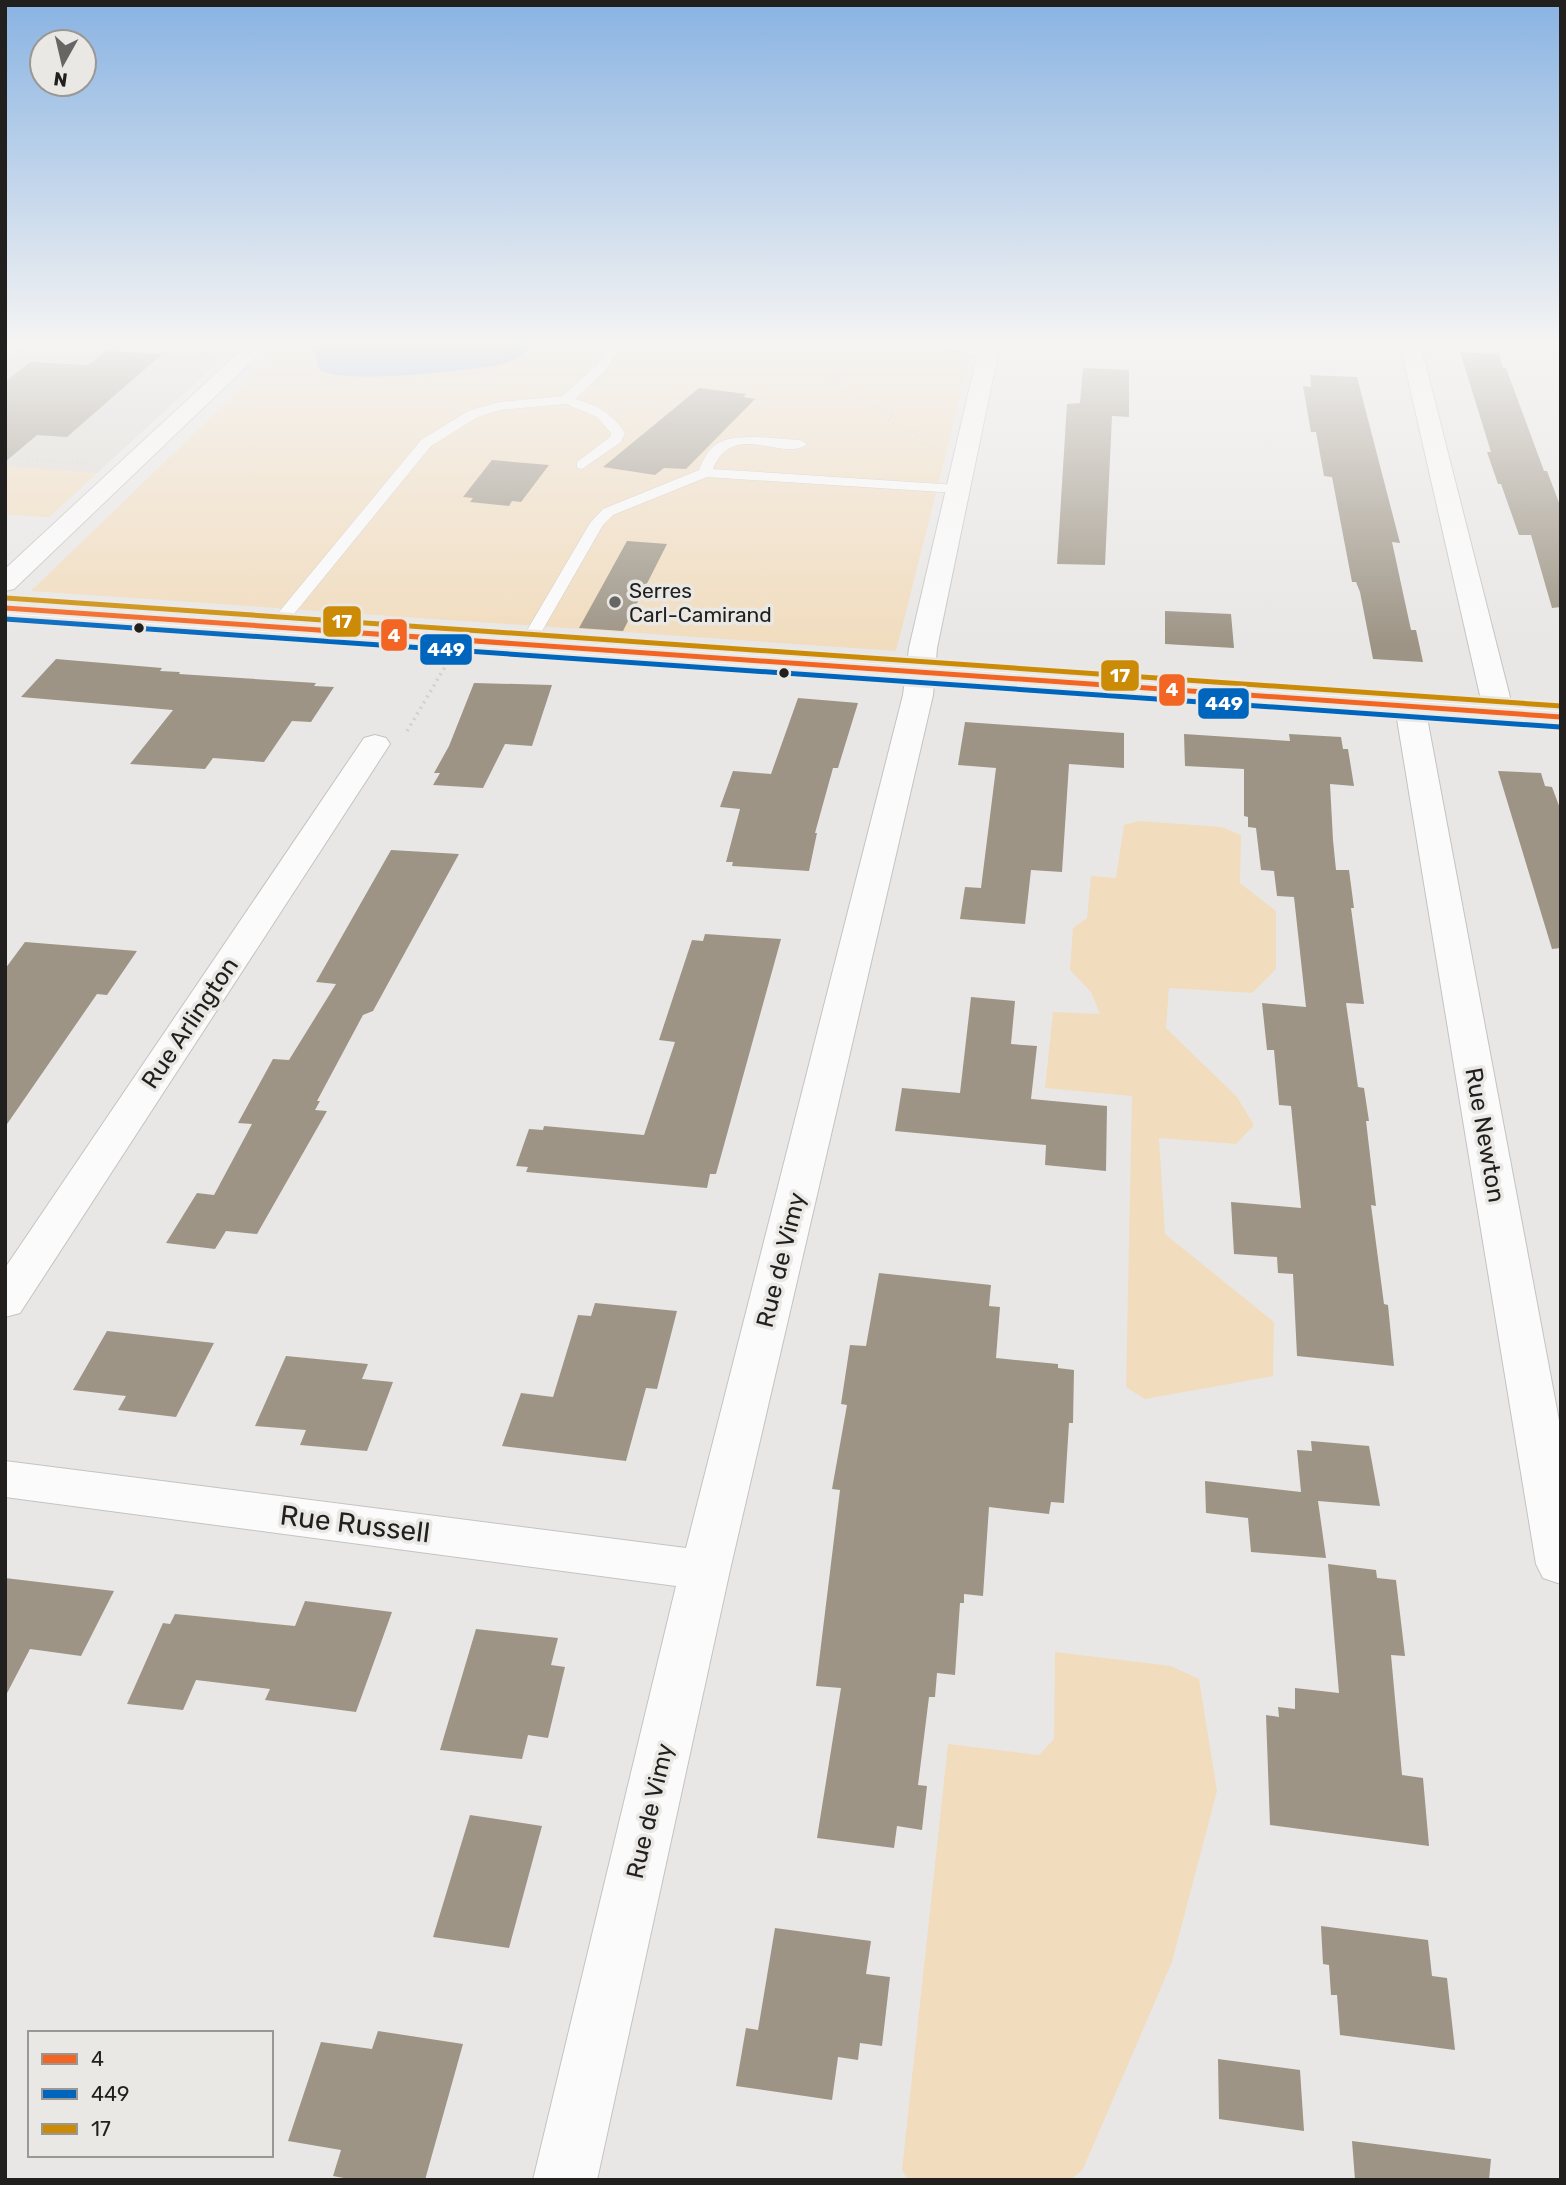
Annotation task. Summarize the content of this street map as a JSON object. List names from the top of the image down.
{
  "streets": {
    "street": [
      "Rue Arlington",
      "Rue Newton",
      "Rue de Vimy",
      "Rue Russell"
    ]
  },
  "crossings": [
    ["Rue de Vimy", "Rue Russell"]
  ],
  "places": ["Serres Carl-Camirand"],
  "lines": ["transit line 17", "transit line 4", "transit line 449"],
  "legend": ["4", "449", "17"],
  "north": "bottom"
}
